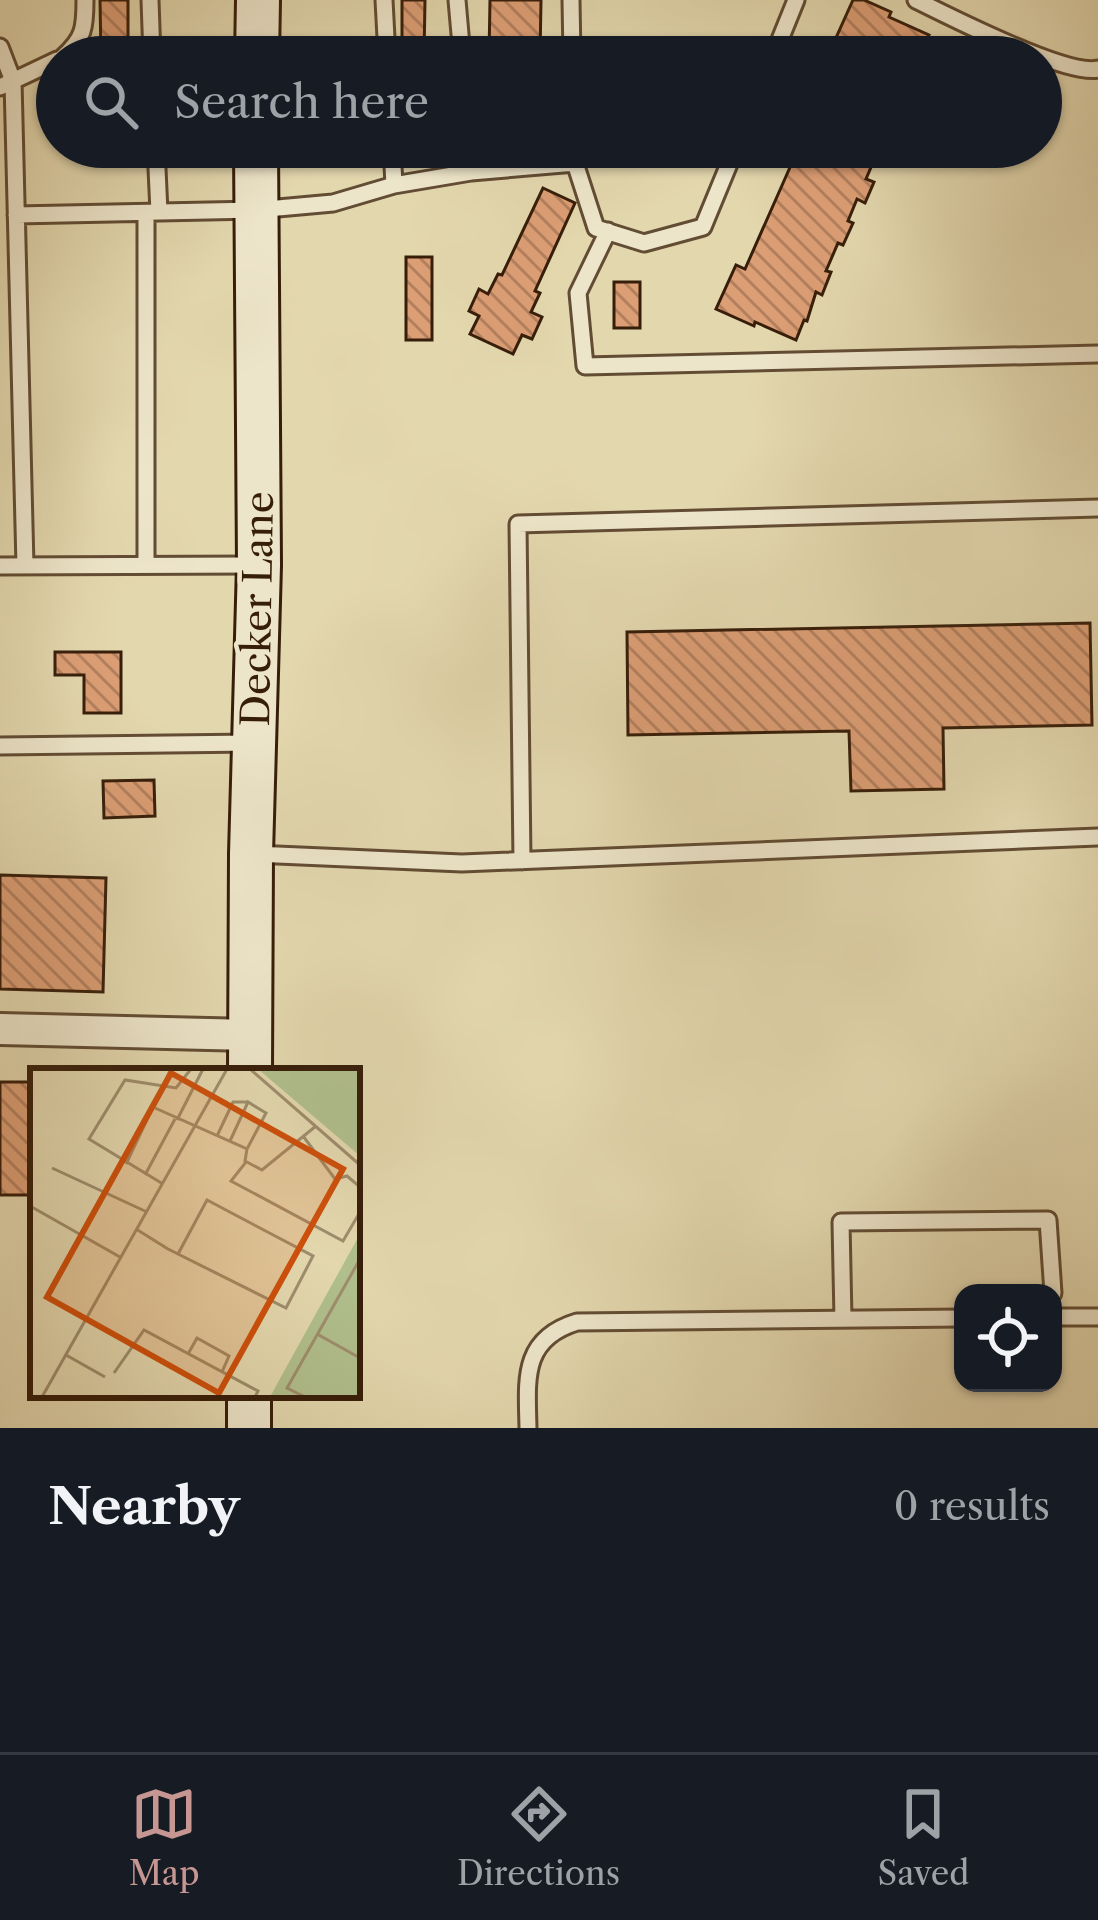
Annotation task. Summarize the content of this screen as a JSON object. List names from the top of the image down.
{
  "streets": {
    "main road": ["Decker Lane"]
  },
  "page": {
    "search": "Search here",
    "heading": ["Nearby", "0 results"],
    "nav": ["Map", "Directions", "Saved"]
  }
}
